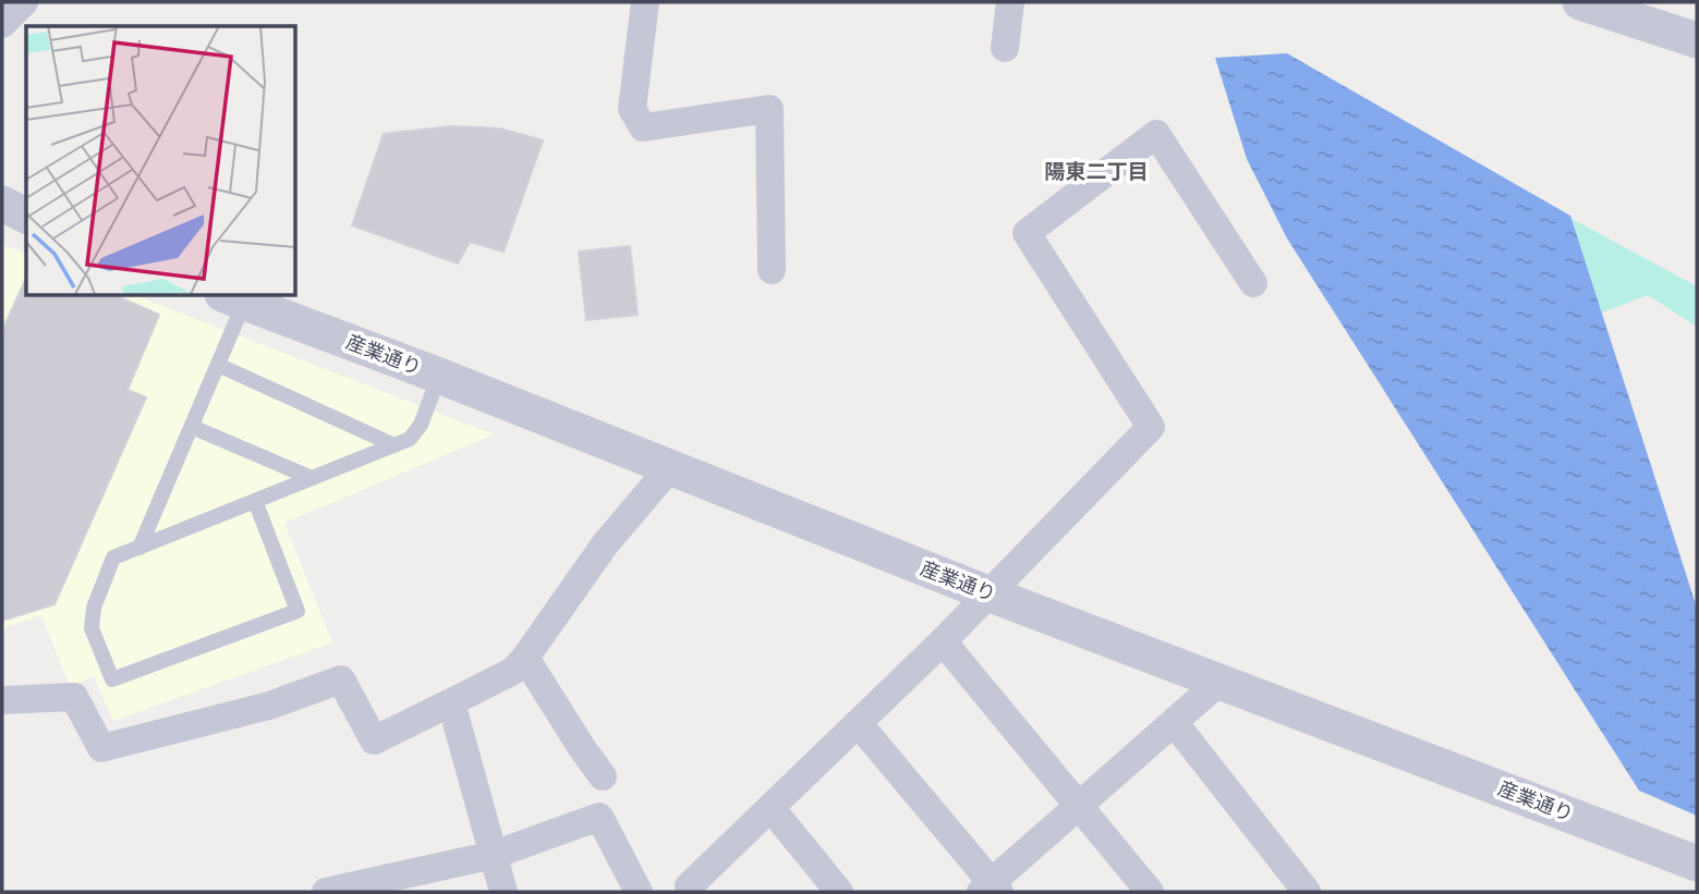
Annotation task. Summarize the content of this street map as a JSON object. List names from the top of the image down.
{
  "streets": {
    "street": ["産業通り"]
  },
  "districts": ["陽東二丁目"]
}
